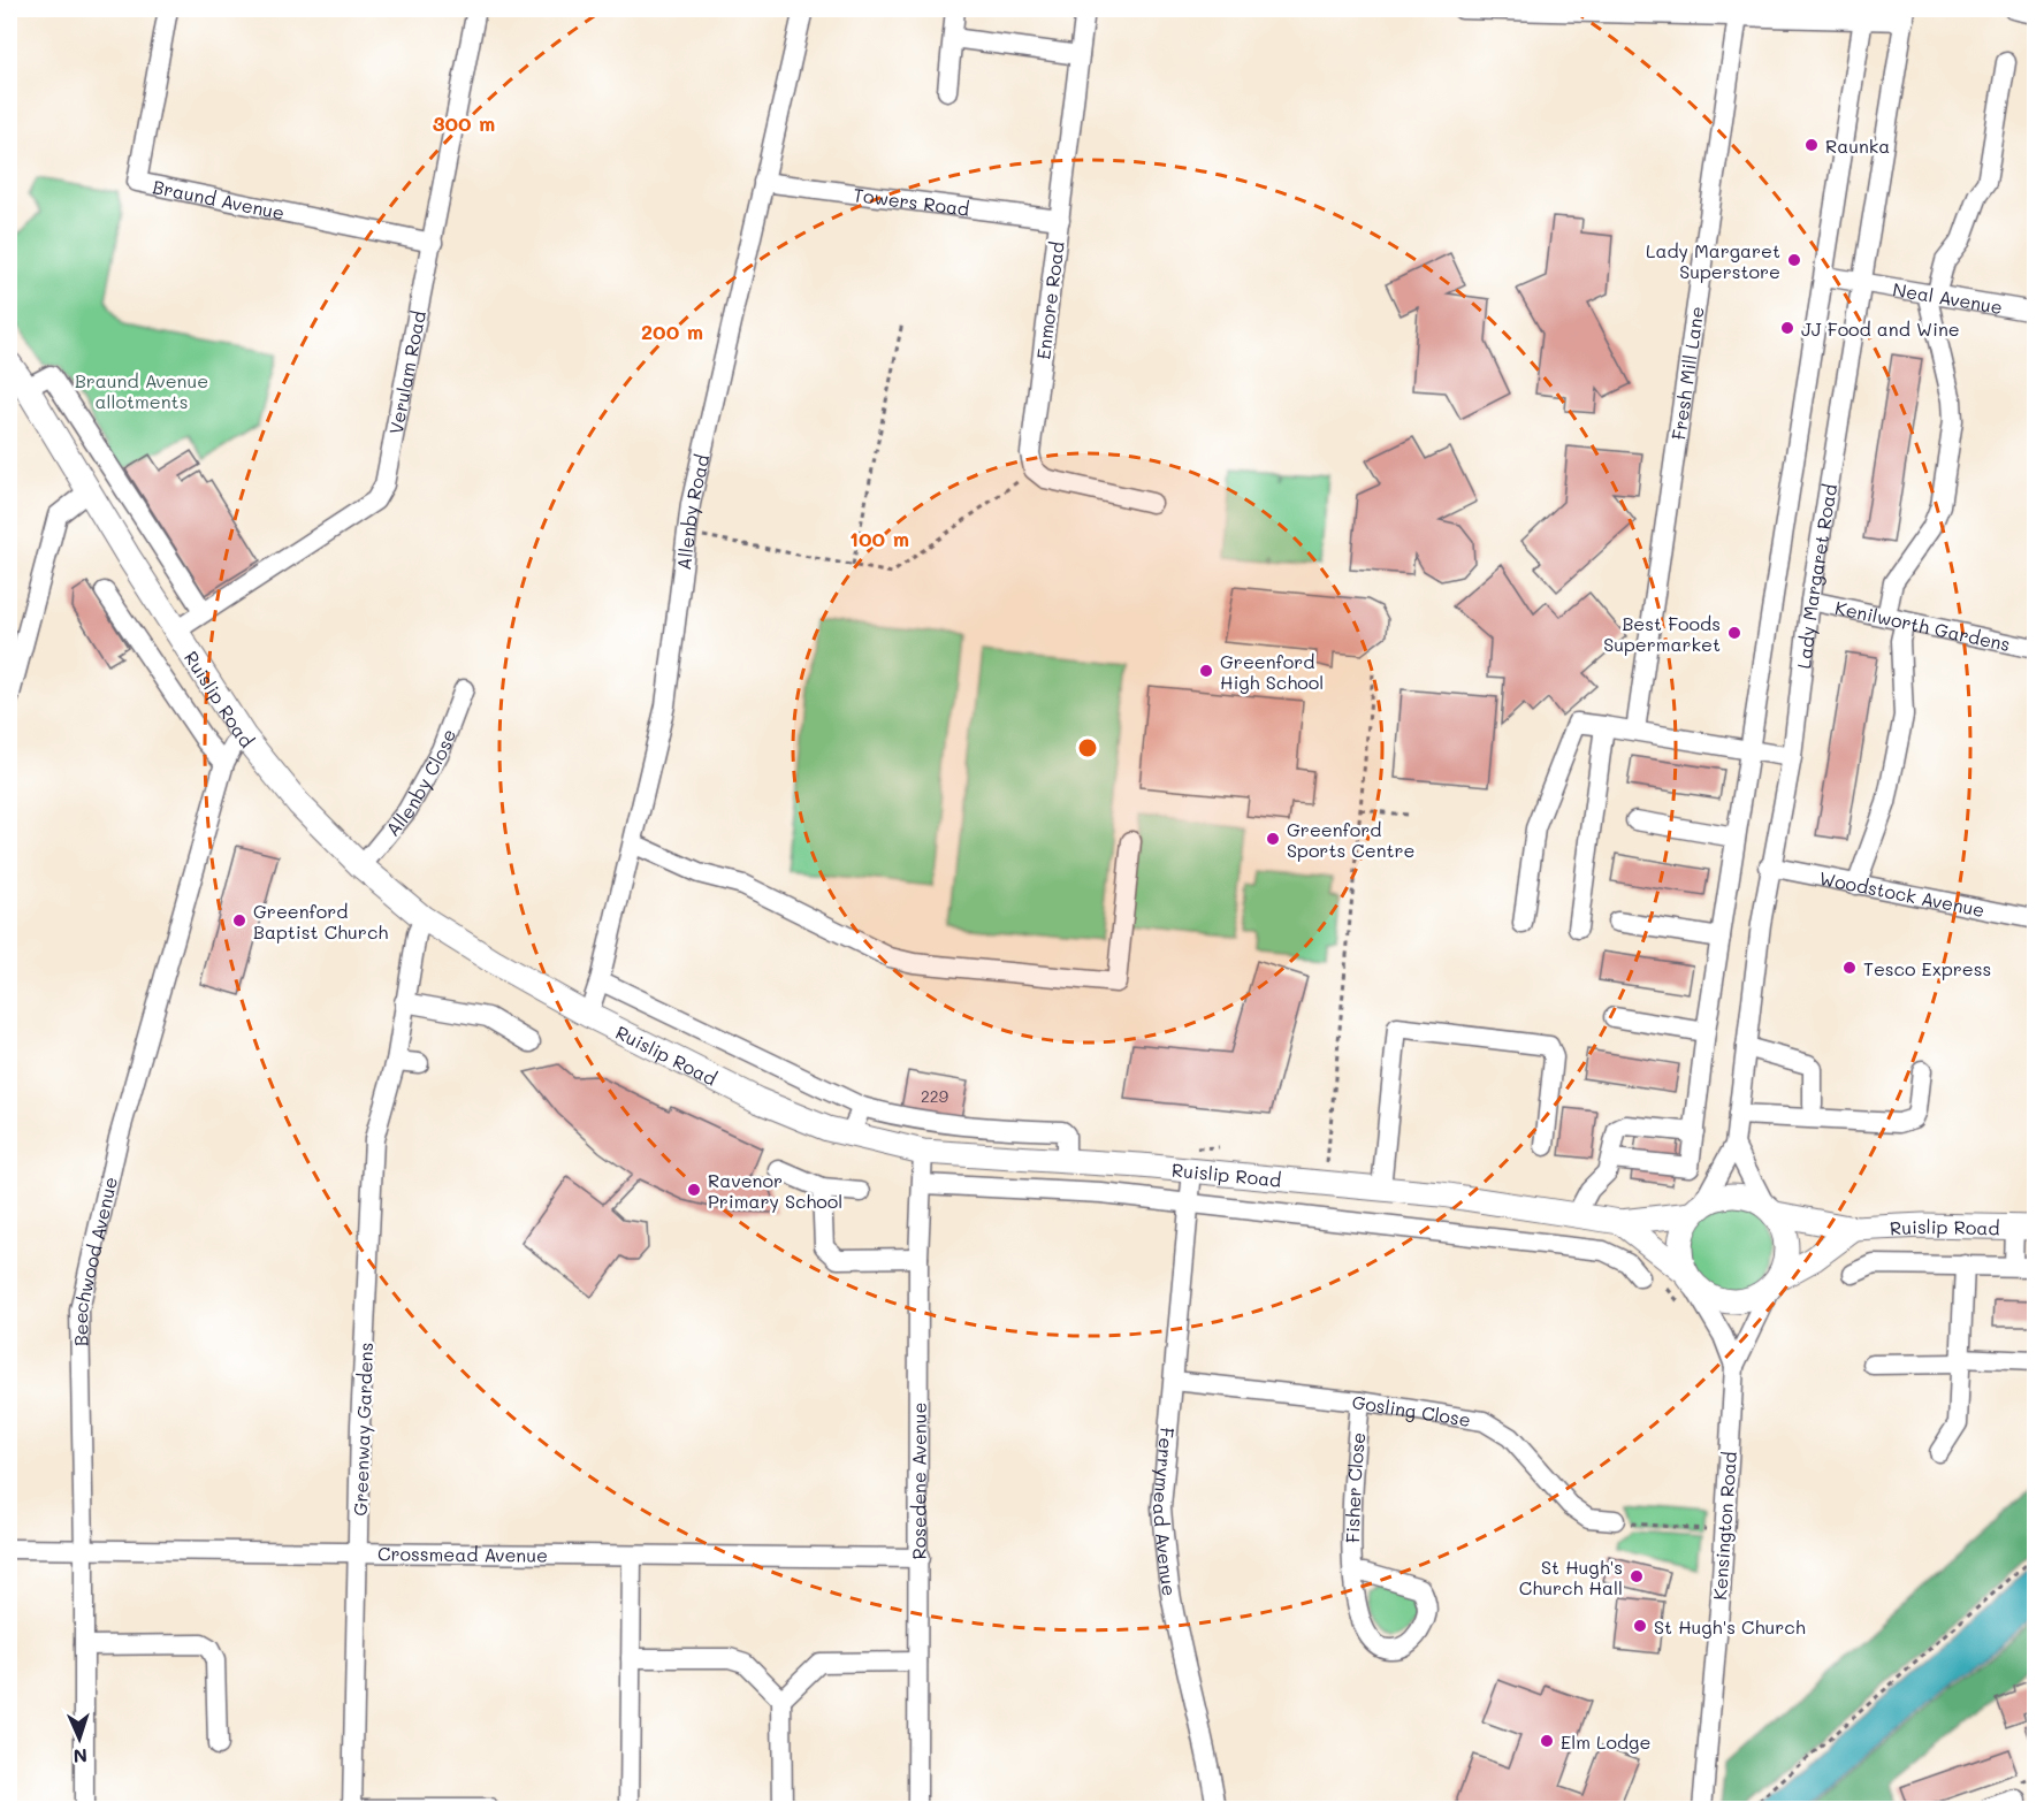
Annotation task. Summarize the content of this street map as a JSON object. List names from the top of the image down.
{
  "streets": {
    "main road": ["Ruislip Road"],
    "street": [
      "Braund Avenue",
      "Towers Road",
      "Neal Avenue",
      "Enmore Road",
      "Verulam Road",
      "Fresh Mill Lane",
      "Allenby Road",
      "Lady Margaret Road",
      "Kenilworth Gardens",
      "Allenby Close",
      "Woodstock Avenue",
      "Beechwood Avenue",
      "Gosling Close",
      "Greenway Gardens",
      "Rosedene Avenue",
      "Fisher Close",
      "Ferrymead Avenue",
      "Kensington Road",
      "Crossmead Avenue"
    ]
  },
  "crossings": [
    ["Braund Avenue", "Verulam Road"],
    ["Towers Road", "Enmore Road"],
    ["Towers Road", "Allenby Road"],
    ["Neal Avenue", "Lady Margaret Road"],
    ["Verulam Road", "Ruislip Road"],
    ["Allenby Road", "Ruislip Road"],
    ["Lady Margaret Road", "Kenilworth Gardens"],
    ["Lady Margaret Road", "Ruislip Road"],
    ["Lady Margaret Road", "Woodstock Avenue"],
    ["Lady Margaret Road", "Kensington Road"],
    ["Ruislip Road", "Allenby Close"],
    ["Ruislip Road", "Beechwood Avenue"],
    ["Ruislip Road", "Greenway Gardens"],
    ["Ruislip Road", "Rosedene Avenue"],
    ["Ruislip Road", "Ferrymead Avenue"],
    ["Ruislip Road", "Kensington Road"],
    ["Beechwood Avenue", "Crossmead Avenue"],
    ["Gosling Close", "Fisher Close"],
    ["Gosling Close", "Ferrymead Avenue"],
    ["Greenway Gardens", "Crossmead Avenue"],
    ["Rosedene Avenue", "Crossmead Avenue"]
  ],
  "parks": ["Braund Avenue allotments"],
  "places": [
    "Raunka",
    "Lady Margaret Superstore",
    "JJ Food and Wine",
    "Best Foods Supermarket",
    "Greenford High School",
    "Greenford Sports Centre",
    "Greenford Baptist Church",
    "Tesco Express",
    "Ravenor Primary School",
    "St Hugh's Church Hall",
    "St Hugh's Church",
    "Elm Lodge"
  ],
  "house_numbers": ["229"],
  "north": "bottom",
  "rings": ["300 m", "200 m", "100 m"]
}
